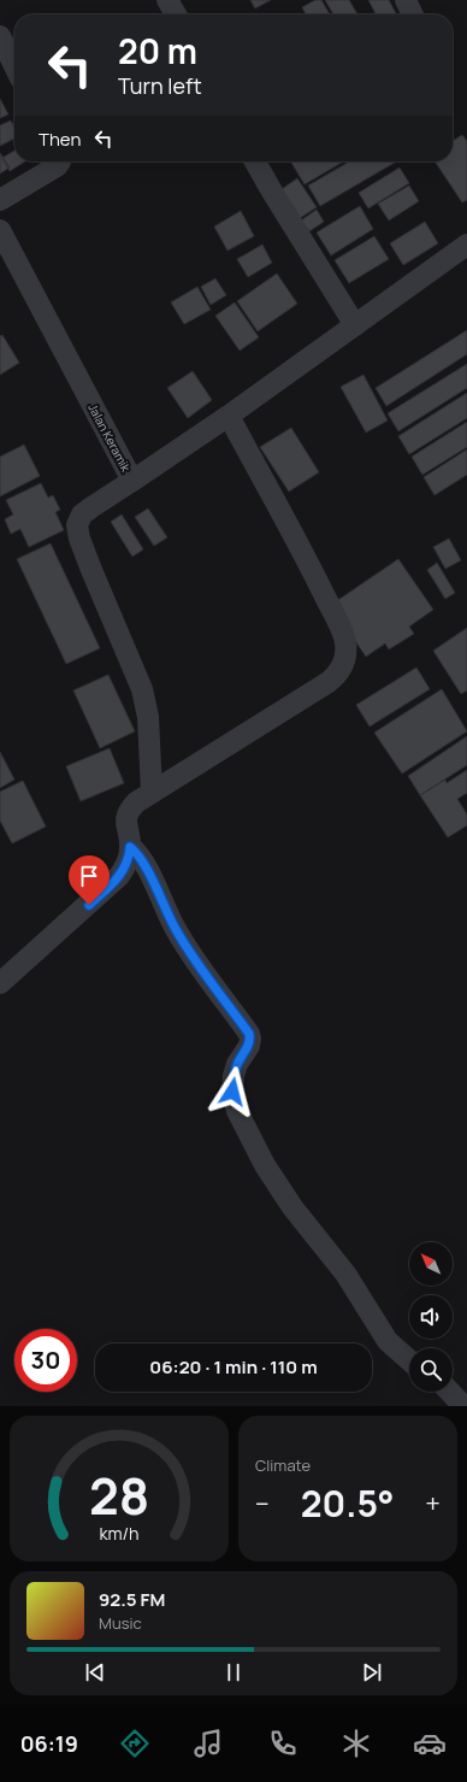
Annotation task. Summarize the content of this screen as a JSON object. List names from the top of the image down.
{
  "streets": {
    "street": ["Jalan Keramik"]
  },
  "north": "top left",
  "page": {
    "turn": ["20 m", "Turn left"],
    "then": "Then",
    "limit": "30",
    "trip": "06:20 · 1 min · 110 m",
    "tile": "Climate",
    "heat": ["−", "20.5°", "+"],
    "song": ["92.5 FM", "Music"],
    "tabs": "06:19",
    "gauge": ["28", "km/h"]
  }
}
